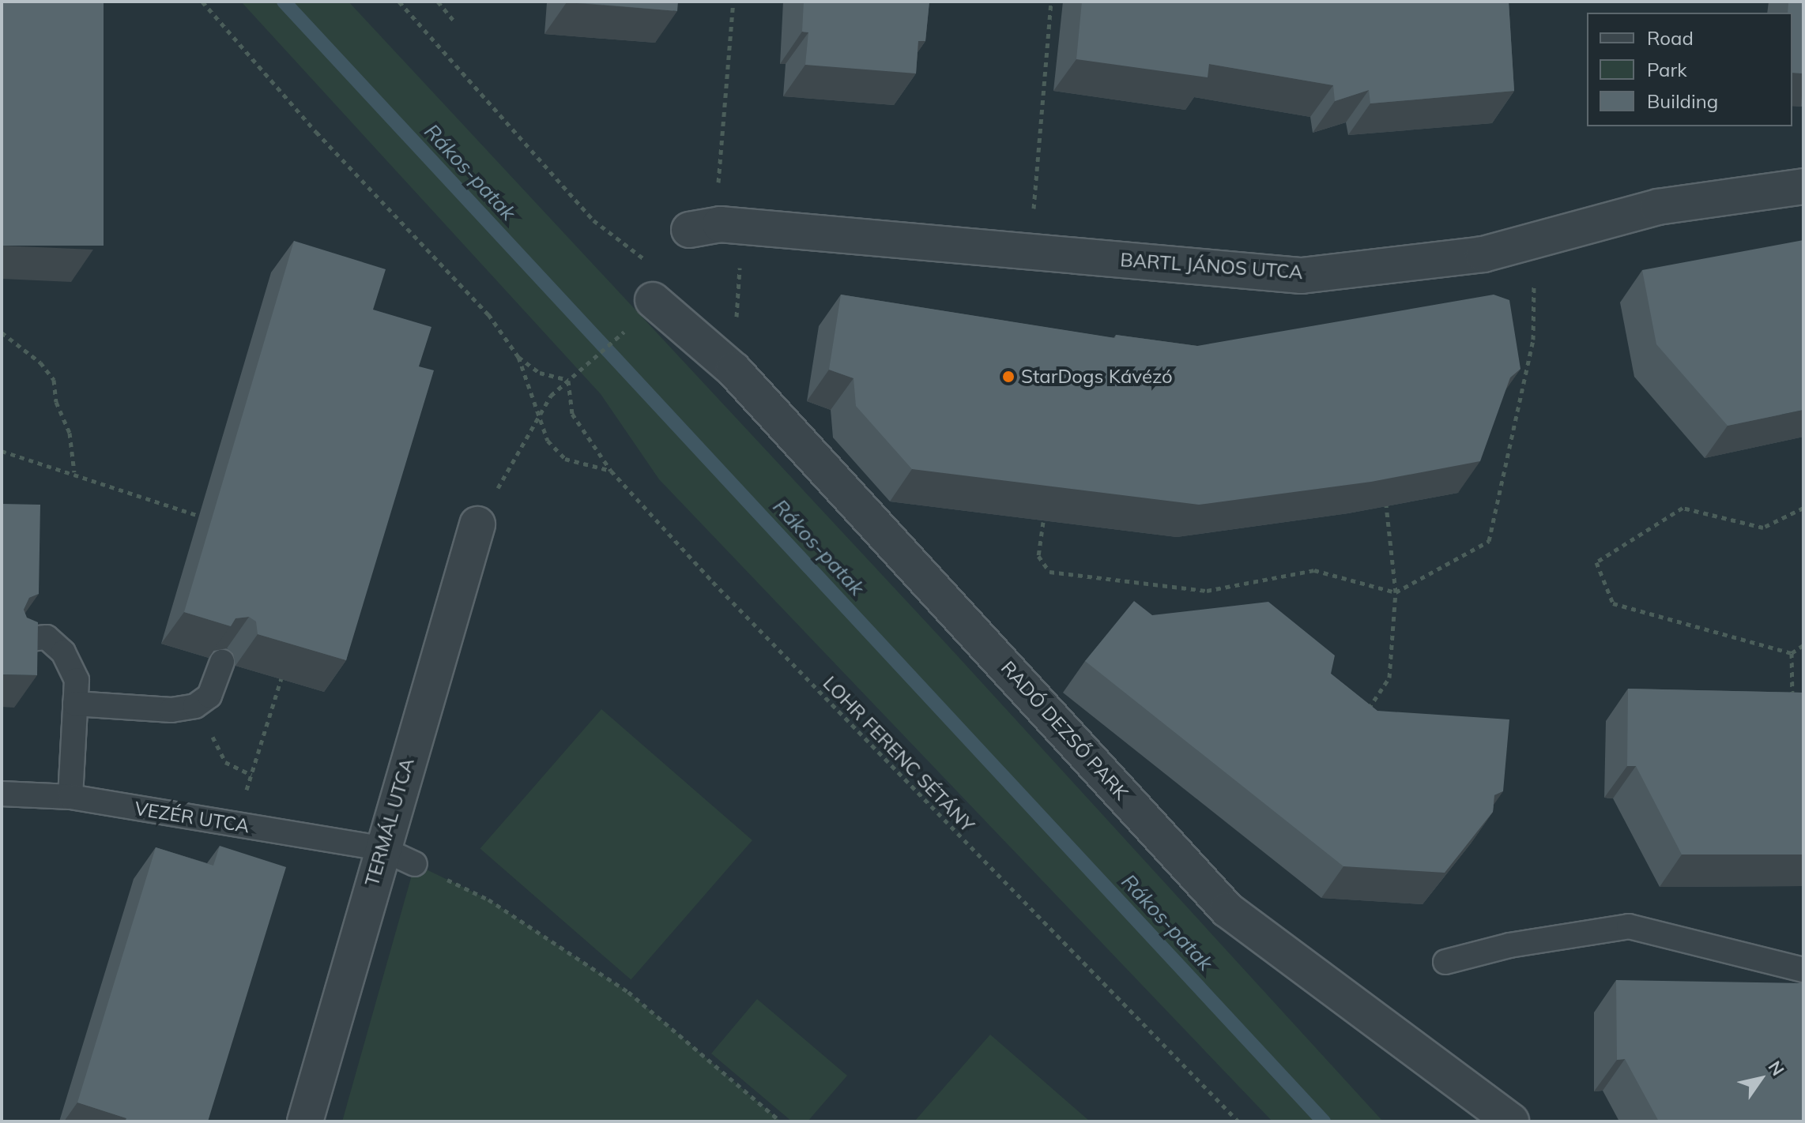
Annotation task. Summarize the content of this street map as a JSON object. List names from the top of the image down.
{
  "streets": {
    "street": ["BARTL JÁNOS UTCA", "RADÓ DEZSŐ PARK", "TERMÁL UTCA"],
    "lane": ["VEZÉR UTCA"],
    "path": ["LOHR FERENC SÉTÁNY"]
  },
  "crossings": [
    ["VEZÉR UTCA", "TERMÁL UTCA"]
  ],
  "water": ["Rákos-patak"],
  "places": ["StarDogs Kávézó"],
  "legend": ["Road", "Park", "Building"],
  "north": "top right"
}
